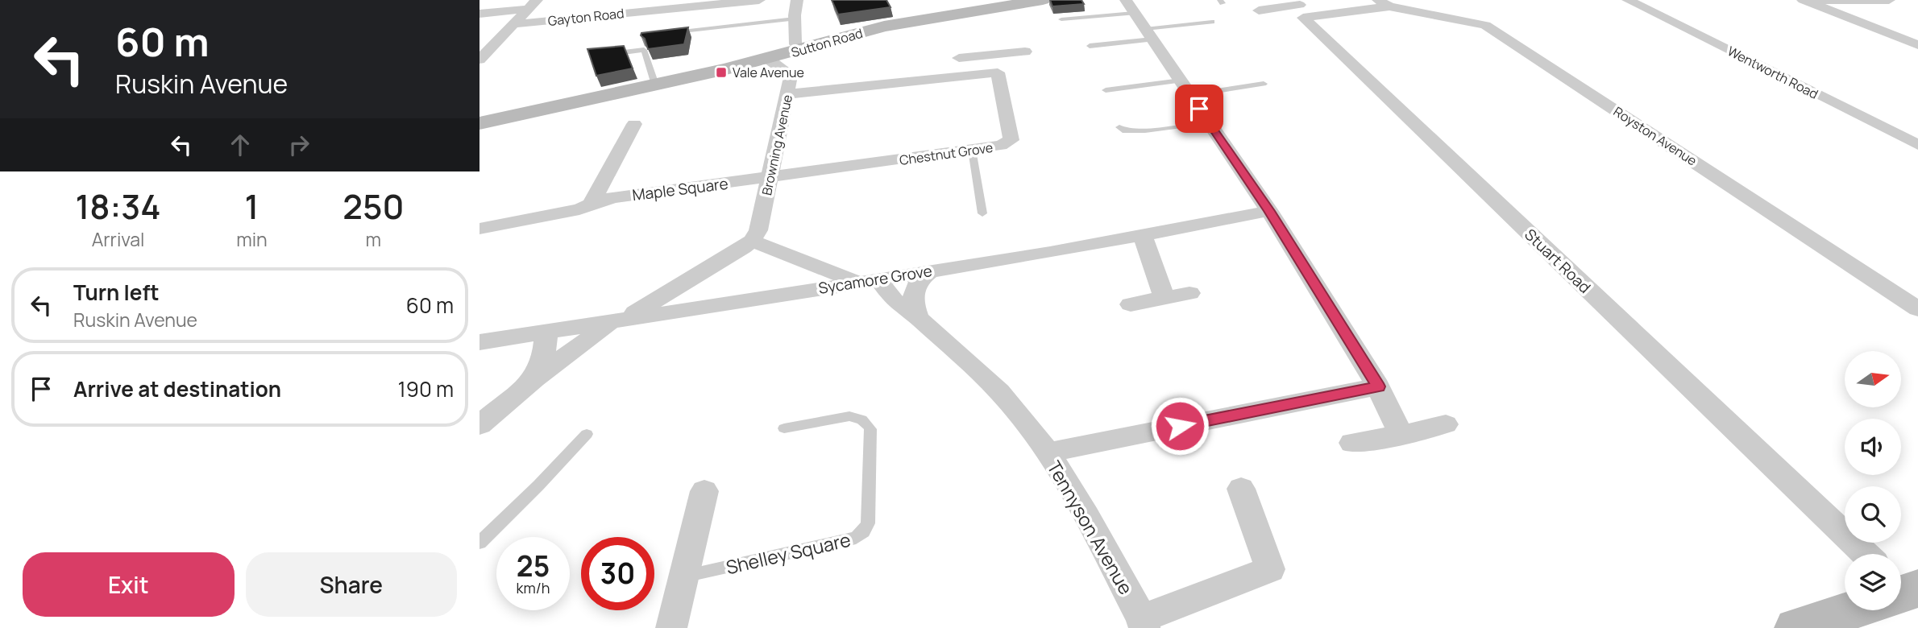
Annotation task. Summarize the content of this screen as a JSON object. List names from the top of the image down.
{
  "streets": {
    "main road": ["Sutton Road"],
    "street": [
      "Gayton Road",
      "Wentworth Road",
      "Royston Avenue",
      "Browning Avenue",
      "Chestnut Grove",
      "Maple Square",
      "Stuart Road",
      "Sycamore Grove",
      "Tennyson Avenue"
    ],
    "lane": ["Shelley Square"]
  },
  "crossings": [
    ["Sutton Road", "Browning Avenue"],
    ["Browning Avenue", "Chestnut Grove"],
    ["Browning Avenue", "Maple Square"],
    ["Chestnut Grove", "Maple Square"],
    ["Sycamore Grove", "Tennyson Avenue"]
  ],
  "places": {
    "transit": ["Vale Avenue"]
  },
  "north": "right",
  "page": {
    "turn": ["60 m", "Ruskin Avenue"],
    "eta": [
      "18:34",
      "Arrival",
      "1",
      "min",
      "250",
      "m"
    ],
    "list": [
      {
        "name": "Turn left",
        "note": "Ruskin Avenue",
        "value": "60 m"
      },
      {
        "name": "Arrive at destination",
        "value": "190 m"
      }
    ],
    "speed": "25 km/h",
    "limit": "30",
    "buttons": ["Exit", "Share"]
  }
}
